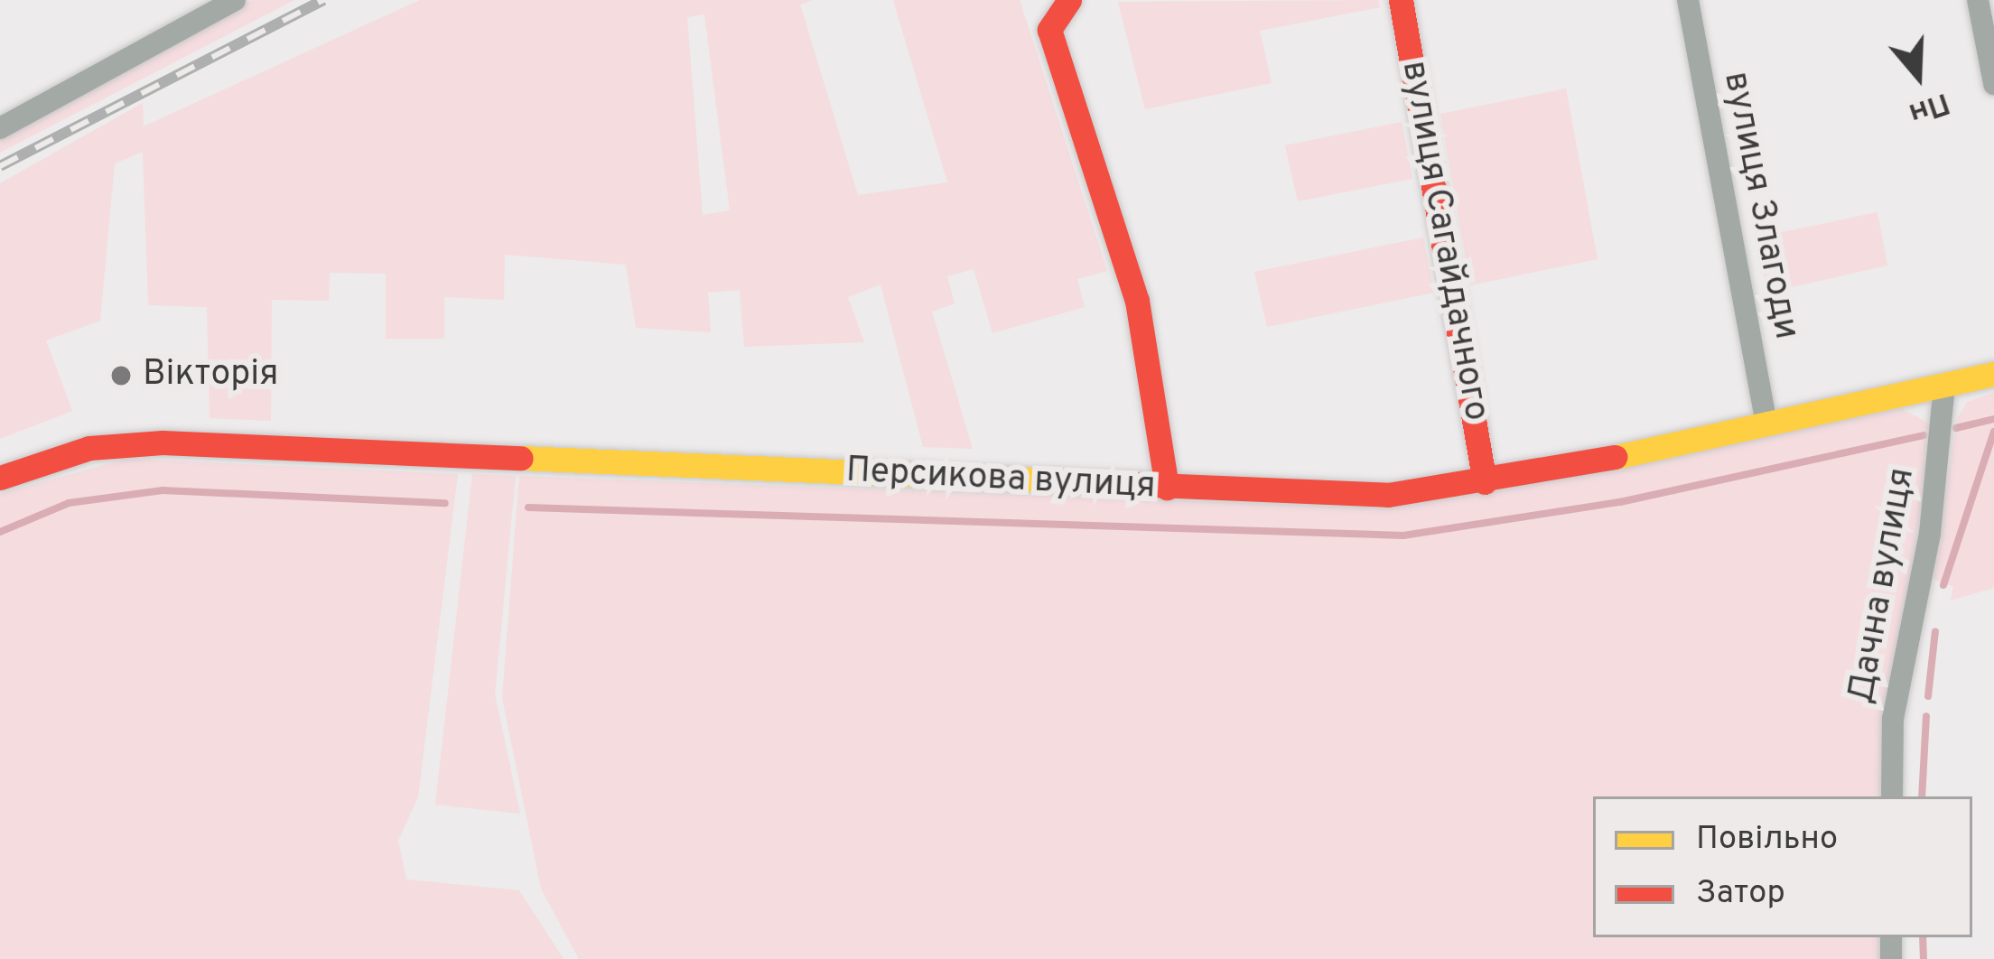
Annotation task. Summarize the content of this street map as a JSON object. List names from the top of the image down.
{
  "streets": {
    "main road": ["вулиця Сагайдачного", "Персикова вулиця"],
    "street": ["вулиця Злагоди", "Дачна вулиця"]
  },
  "crossings": [
    ["вулиця Злагоди", "Персикова вулиця"],
    ["вулиця Сагайдачного", "Персикова вулиця"],
    ["Персикова вулиця", "Дачна вулиця"]
  ],
  "places": ["Вікторія"],
  "legend": ["Повільно", "Затор"],
  "north": "bottom"
}
